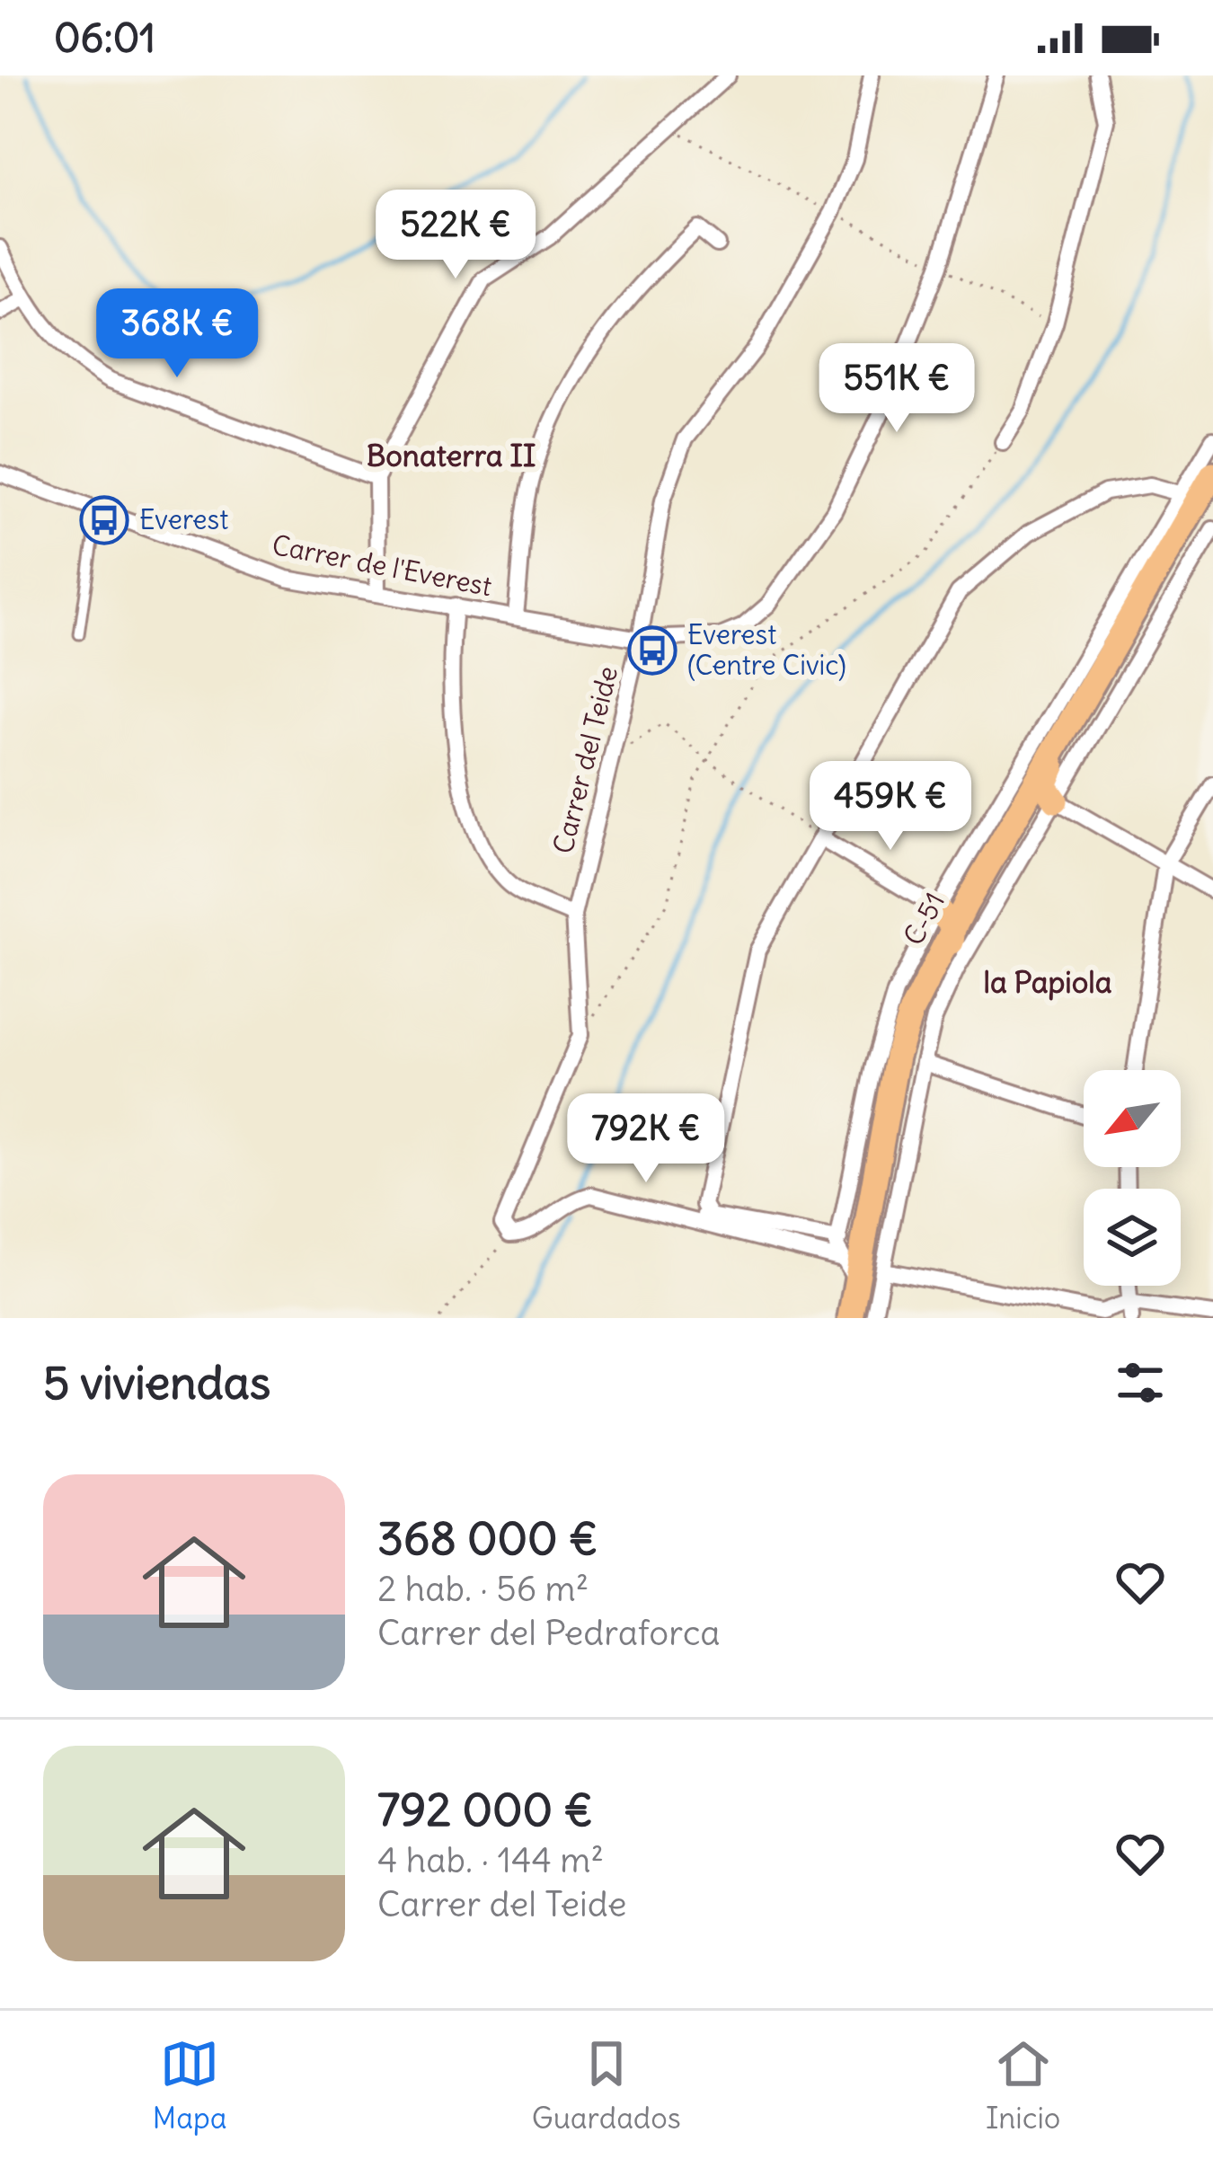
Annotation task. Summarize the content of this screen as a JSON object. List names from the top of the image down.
{
  "streets": {
    "main road": ["C-51"],
    "street": ["Carrer de l'Everest", "Carrer del Teide"]
  },
  "crossings": [
    ["Carrer de l'Everest", "Carrer del Teide"]
  ],
  "districts": ["Bonaterra II", "la Papiola"],
  "places": {
    "bus stop": ["Everest", "Everest (Centre Civic)"]
  },
  "north": "bottom left",
  "page": {
    "status": "06:01",
    "price": [
      "522K €",
      "368K €",
      "551K €",
      "459K €",
      "792K €"
    ],
    "heading": "5 viviendas",
    "list": [
      {
        "name": "368 000 €",
        "note": "2 hab. · 56 m² · Carrer del Pedraforca"
      },
      {
        "name": "792 000 €",
        "note": "4 hab. · 144 m² · Carrer del Teide"
      }
    ],
    "tabs": ["Mapa", "Guardados", "Inicio"]
  }
}
